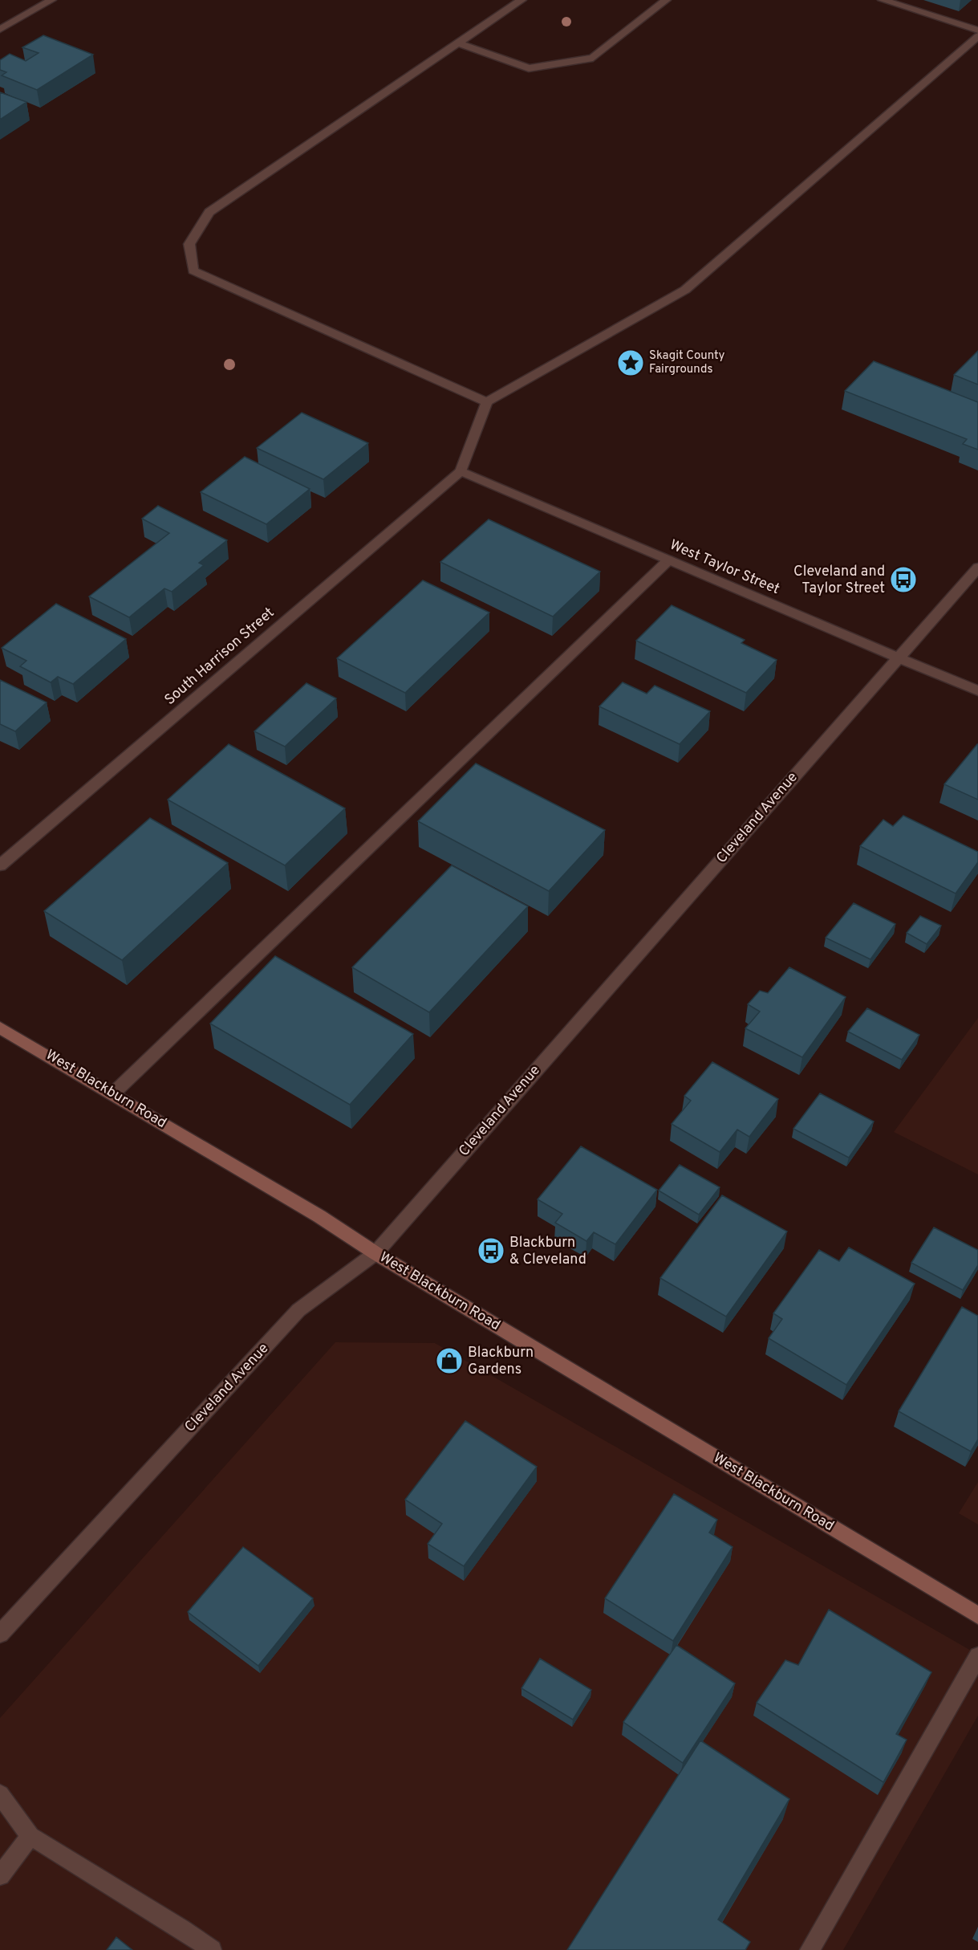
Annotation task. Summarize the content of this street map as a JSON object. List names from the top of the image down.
{
  "streets": {
    "street": [
      "West Taylor Street",
      "South Harrison Street",
      "Cleveland Avenue",
      "West Blackburn Road"
    ]
  },
  "crossings": [
    ["West Taylor Street", "South Harrison Street"],
    ["West Taylor Street", "Cleveland Avenue"],
    ["Cleveland Avenue", "West Blackburn Road"]
  ],
  "places": {
    "place": ["Skagit County Fairgrounds"],
    "bus stop": ["Cleveland and Taylor Street", "Blackburn & Cleveland"],
    "shop": ["Blackburn Gardens"]
  }
}
